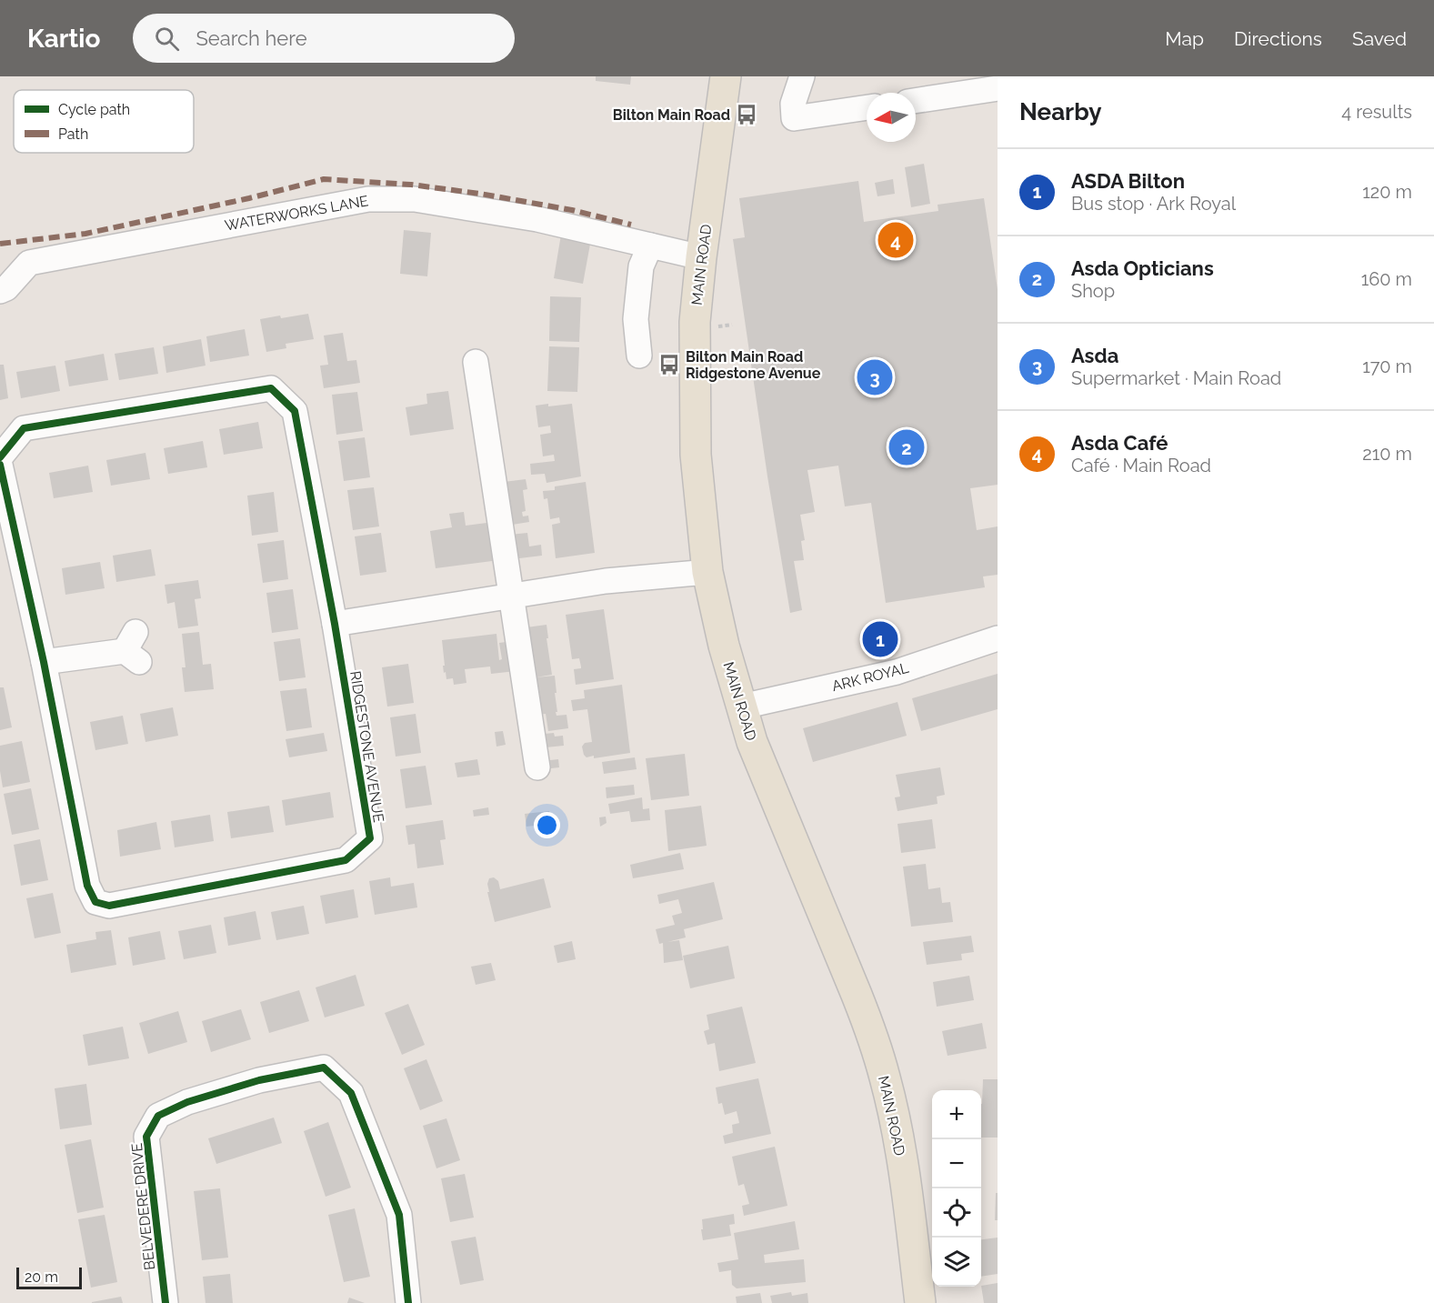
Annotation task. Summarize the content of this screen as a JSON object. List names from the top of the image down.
{
  "streets": {
    "main road": ["MAIN ROAD"],
    "street": [
      "WATERWORKS LANE",
      "ARK ROYAL",
      "RIDGESTONE AVENUE",
      "BELVEDERE DRIVE"
    ]
  },
  "crossings": [
    ["WATERWORKS LANE", "MAIN ROAD"],
    ["MAIN ROAD", "ARK ROYAL"]
  ],
  "places": {
    "bus stop": ["Bilton Main Road", "Bilton Main Road Ridgestone Avenue"]
  },
  "legend": ["Cycle path", "Path"],
  "scale_bar": "20 m",
  "north": "left",
  "page": {
    "header": "Kartio",
    "search": "Search here",
    "nav": ["Map", "Directions", "Saved"],
    "heading": ["Nearby", "4 results"],
    "list": [
      {
        "mark": "1",
        "name": "ASDA Bilton",
        "note": "Bus stop · Ark Royal",
        "value": "120 m"
      },
      {
        "mark": "2",
        "name": "Asda Opticians",
        "note": "Shop",
        "value": "160 m"
      },
      {
        "mark": "3",
        "name": "Asda",
        "note": "Supermarket · Main Road",
        "value": "170 m"
      },
      {
        "mark": "4",
        "name": "Asda Café",
        "note": "Café · Main Road",
        "value": "210 m"
      }
    ],
    "pins": [
      "4",
      "3",
      "2",
      "1"
    ],
    "map_buttons": ["+", "−"],
    "scale": "20 m"
  }
}
